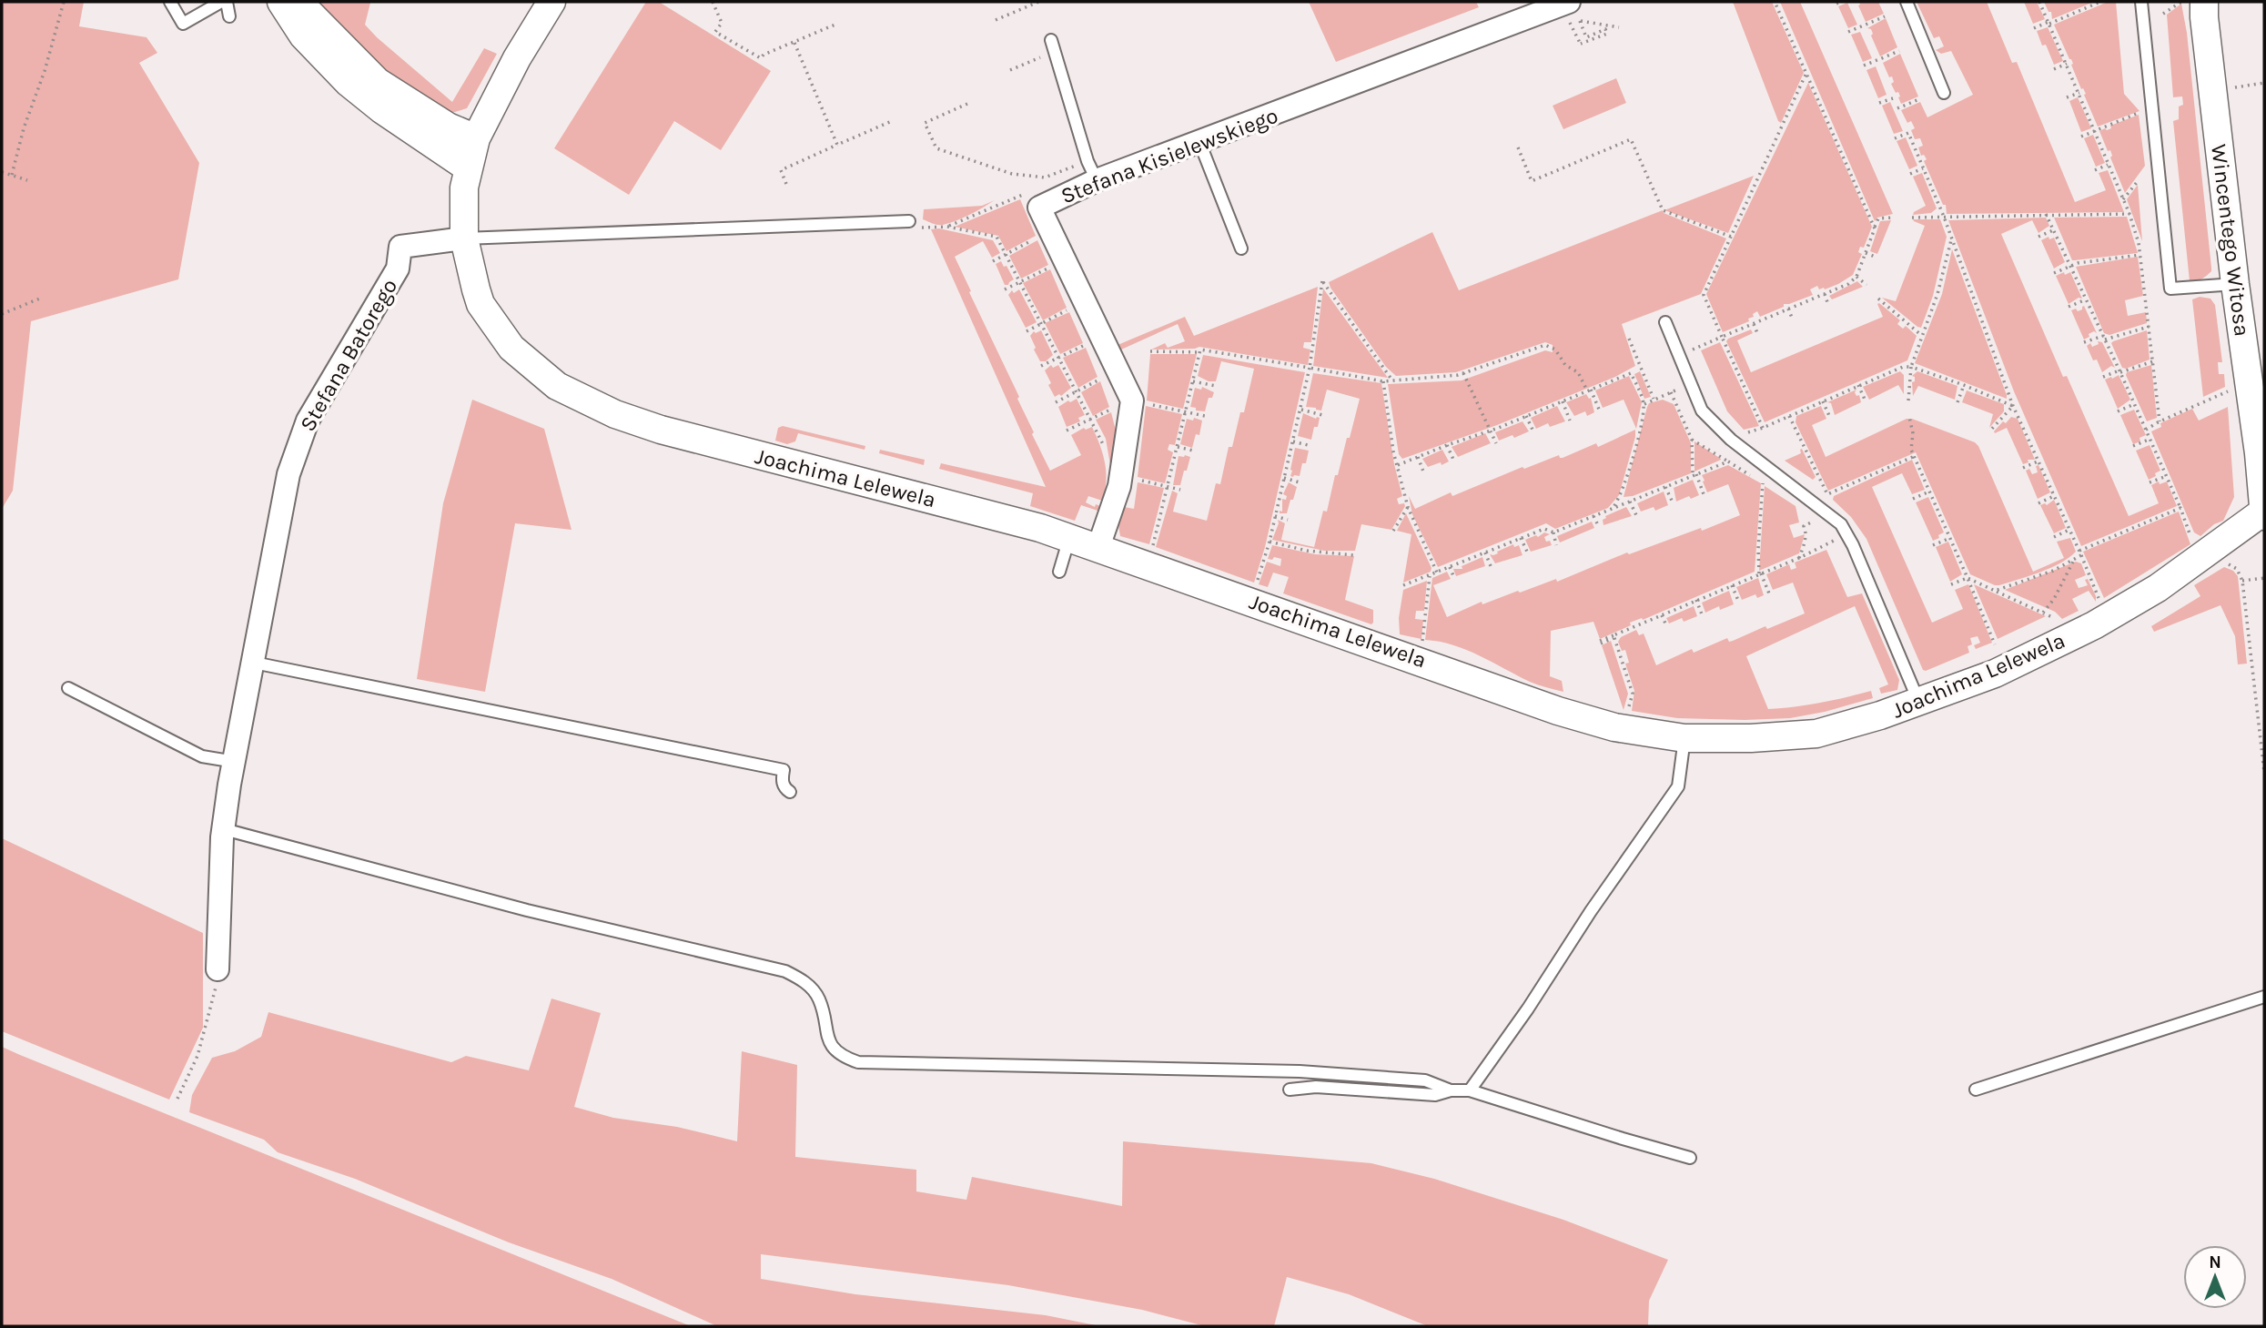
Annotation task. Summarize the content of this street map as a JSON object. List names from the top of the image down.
{
  "streets": {
    "street": [
      "Stefana Kisielewskiego",
      "Wincentego Witosa",
      "Stefana Batorego",
      "Joachima Lelewela"
    ]
  },
  "crossings": [
    ["Wincentego Witosa", "Joachima Lelewela"],
    ["Stefana Batorego", "Joachima Lelewela"]
  ],
  "north": "top"
}
